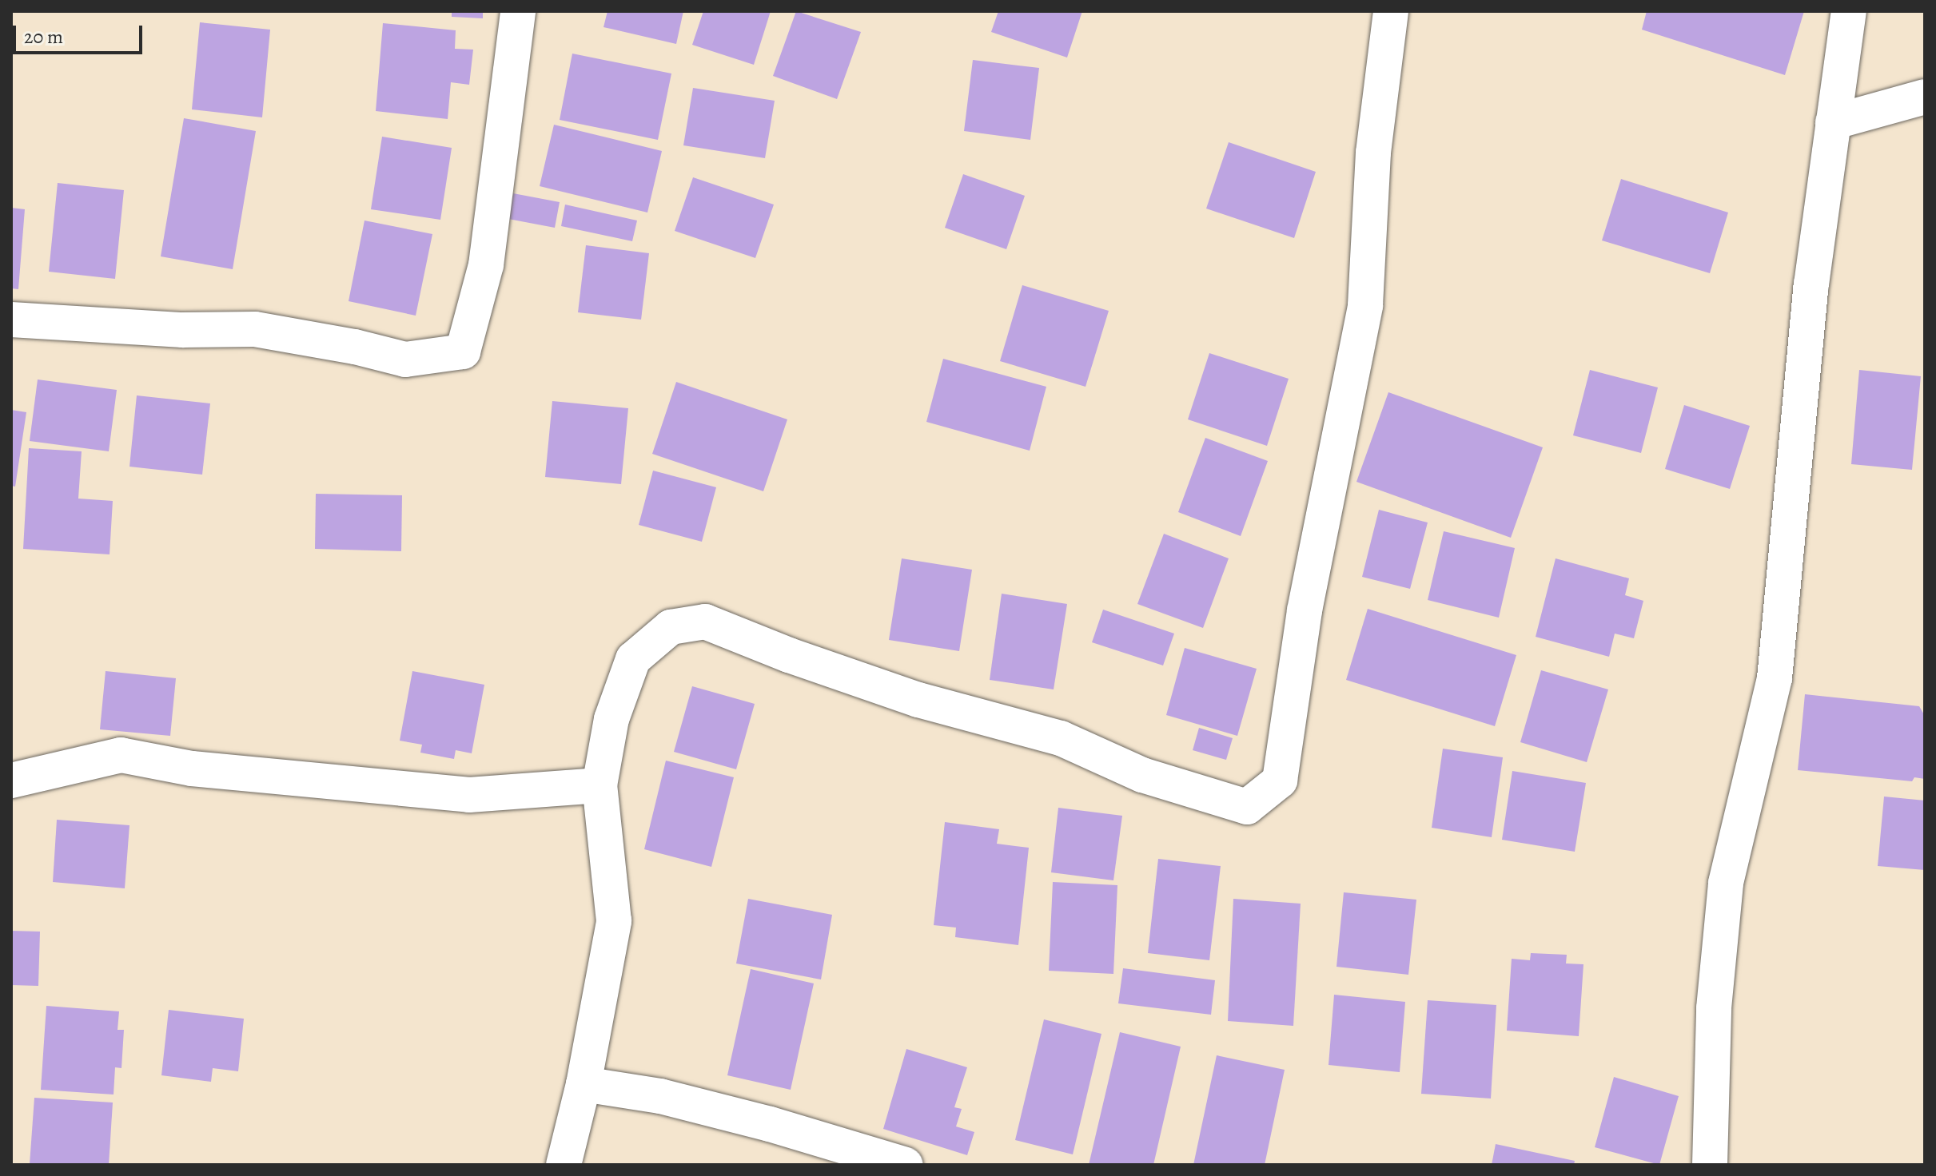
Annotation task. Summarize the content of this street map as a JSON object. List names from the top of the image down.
{
  "scale_bar": "20 m"
}
